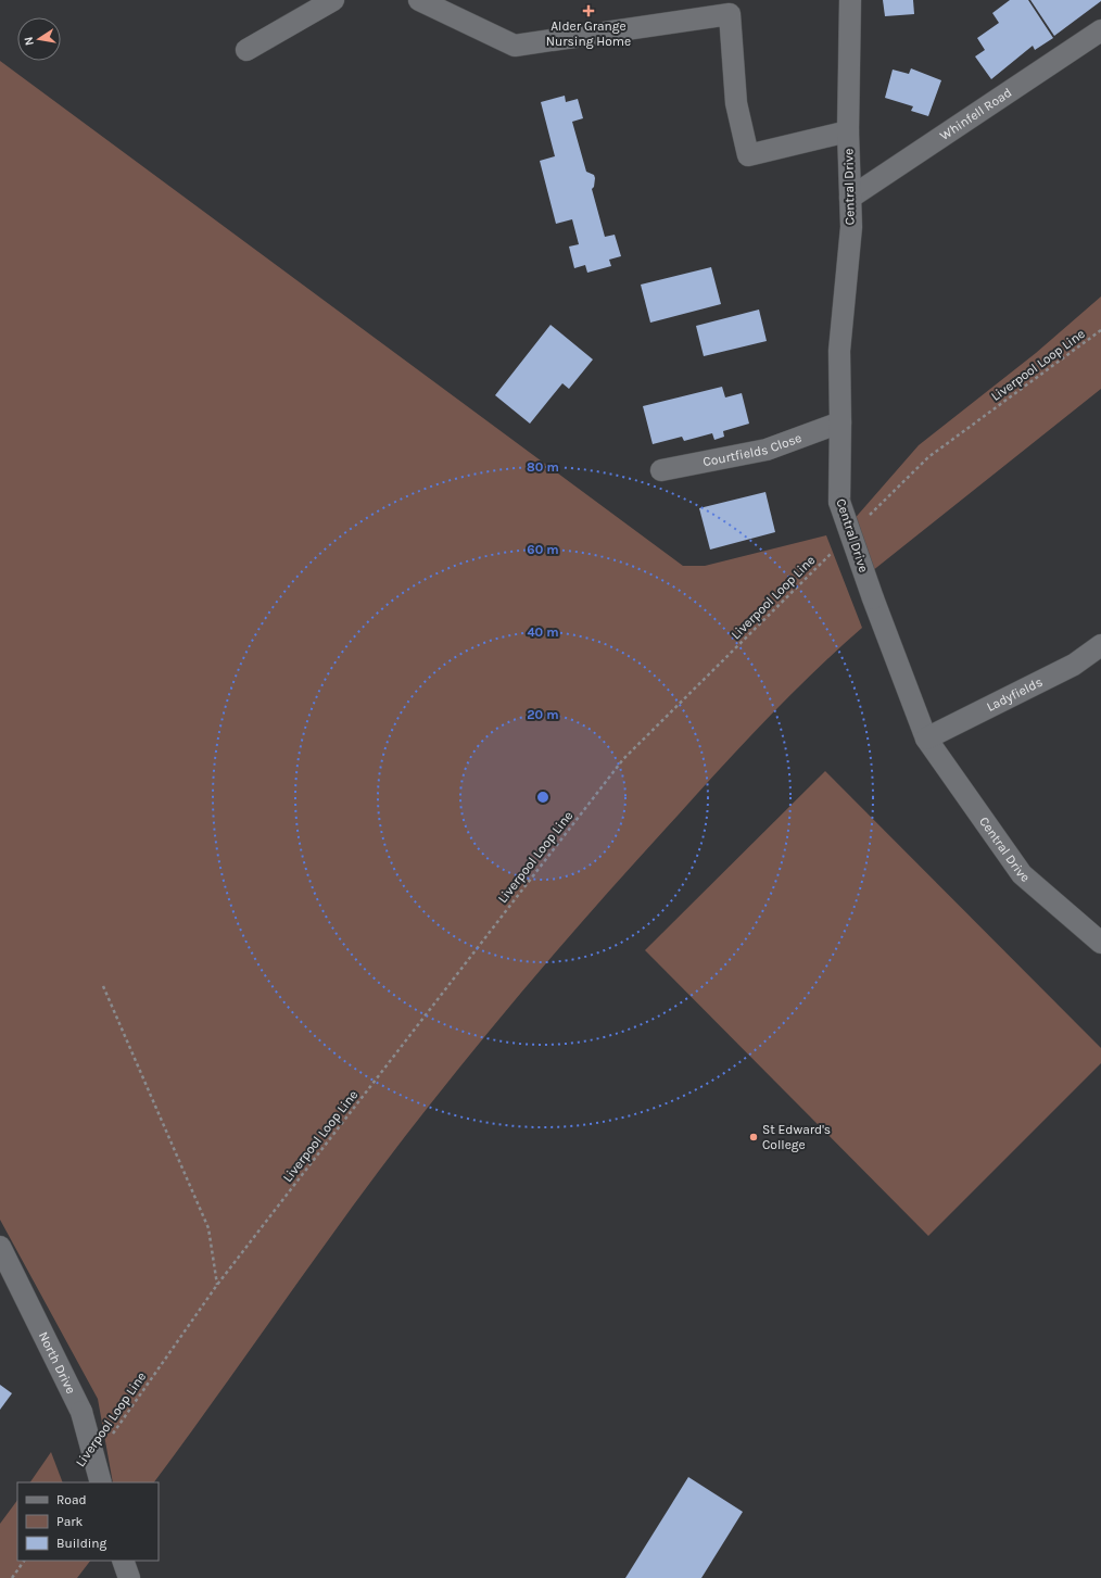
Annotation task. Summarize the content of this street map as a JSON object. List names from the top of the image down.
{
  "streets": {
    "street": [
      "Whinfell Road",
      "Central Drive",
      "Courtfields Close",
      "Ladyfields",
      "North Drive"
    ],
    "path": ["Liverpool Loop Line"]
  },
  "crossings": [
    ["Whinfell Road", "Central Drive"],
    ["Central Drive", "Courtfields Close"],
    ["Central Drive", "Ladyfields"]
  ],
  "places": {
    "health": ["Alder Grange Nursing Home"],
    "other": ["St Edward's College"]
  },
  "legend": ["Road", "Park", "Building"],
  "north": "left",
  "rings": [
    "80 m",
    "60 m",
    "40 m",
    "20 m"
  ]
}
